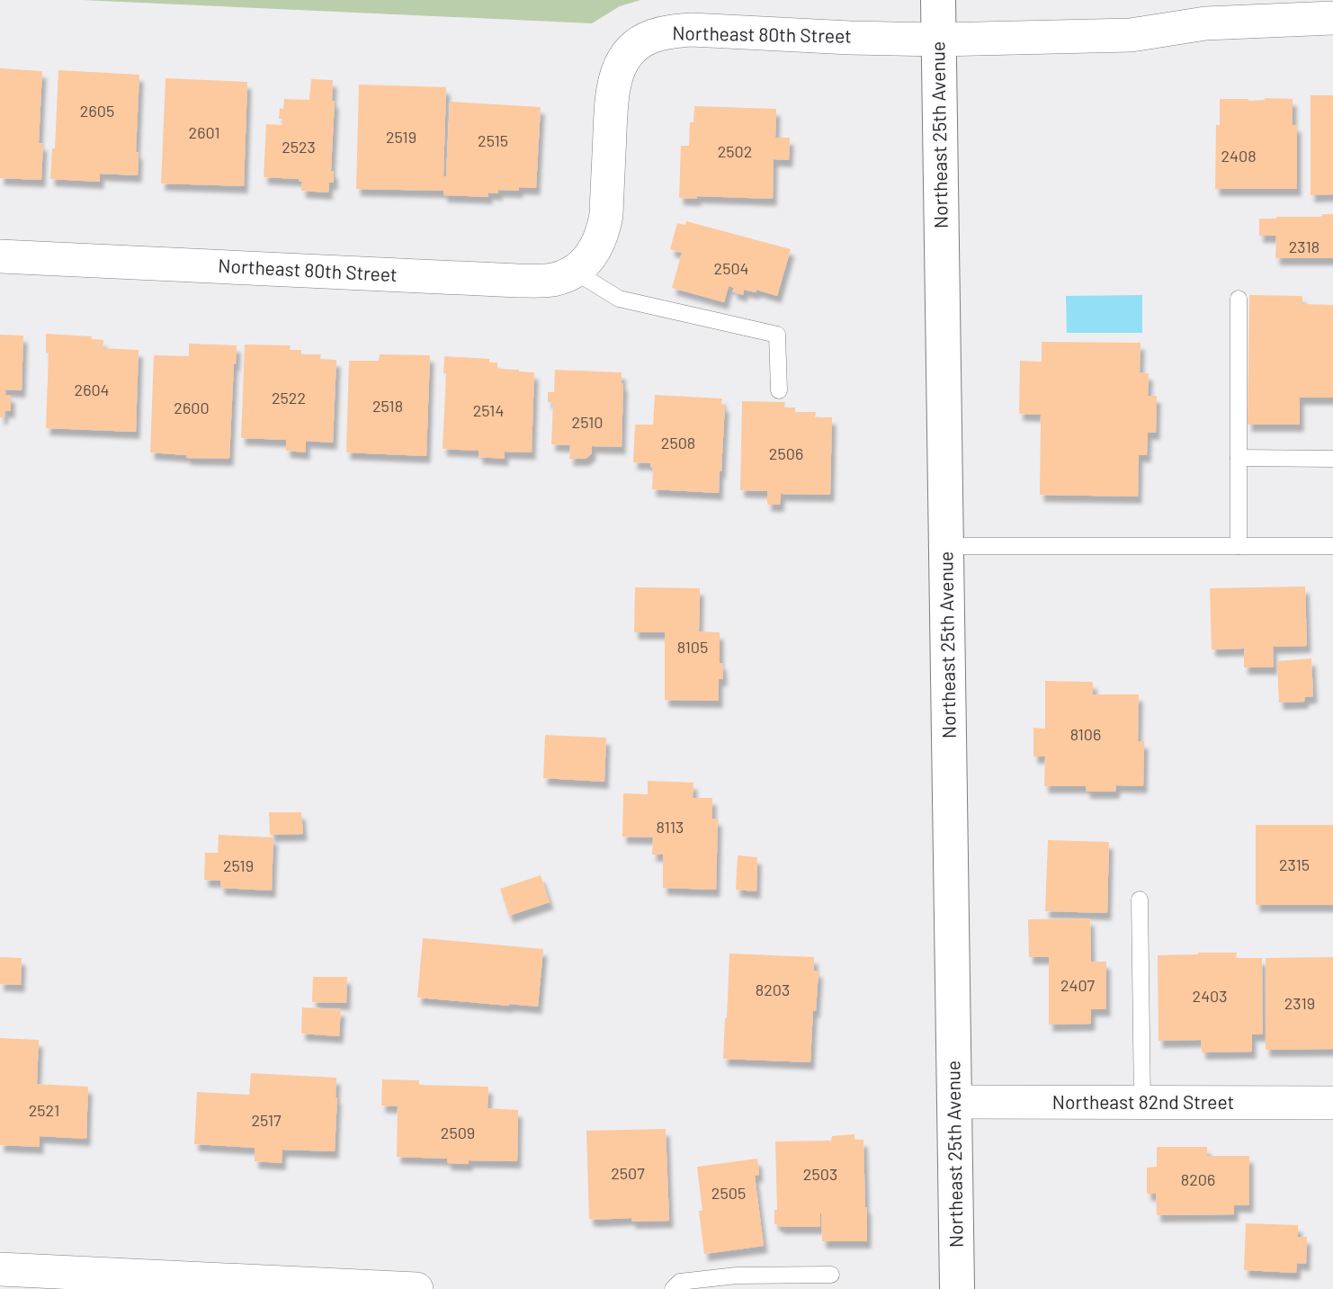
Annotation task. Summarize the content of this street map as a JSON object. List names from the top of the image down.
{
  "streets": {
    "street": ["Northeast 80th Street", "Northeast 25th Avenue", "Northeast 82nd Street"]
  },
  "crossings": [
    ["Northeast 80th Street", "Northeast 25th Avenue"],
    ["Northeast 25th Avenue", "Northeast 82nd Street"]
  ],
  "house_numbers": [
    "2605",
    "2601",
    "2519",
    "2515",
    "2523",
    "2502",
    "2408",
    "2318",
    "2504",
    "2604",
    "2522",
    "2518",
    "2600",
    "2514",
    "2510",
    "2508",
    "2506",
    "8105",
    "8106",
    "8113",
    "2315",
    "2519",
    "2407",
    "8203",
    "2403",
    "2319",
    "2521",
    "2517",
    "2509",
    "2507",
    "2503",
    "8206",
    "2505"
  ]
}
